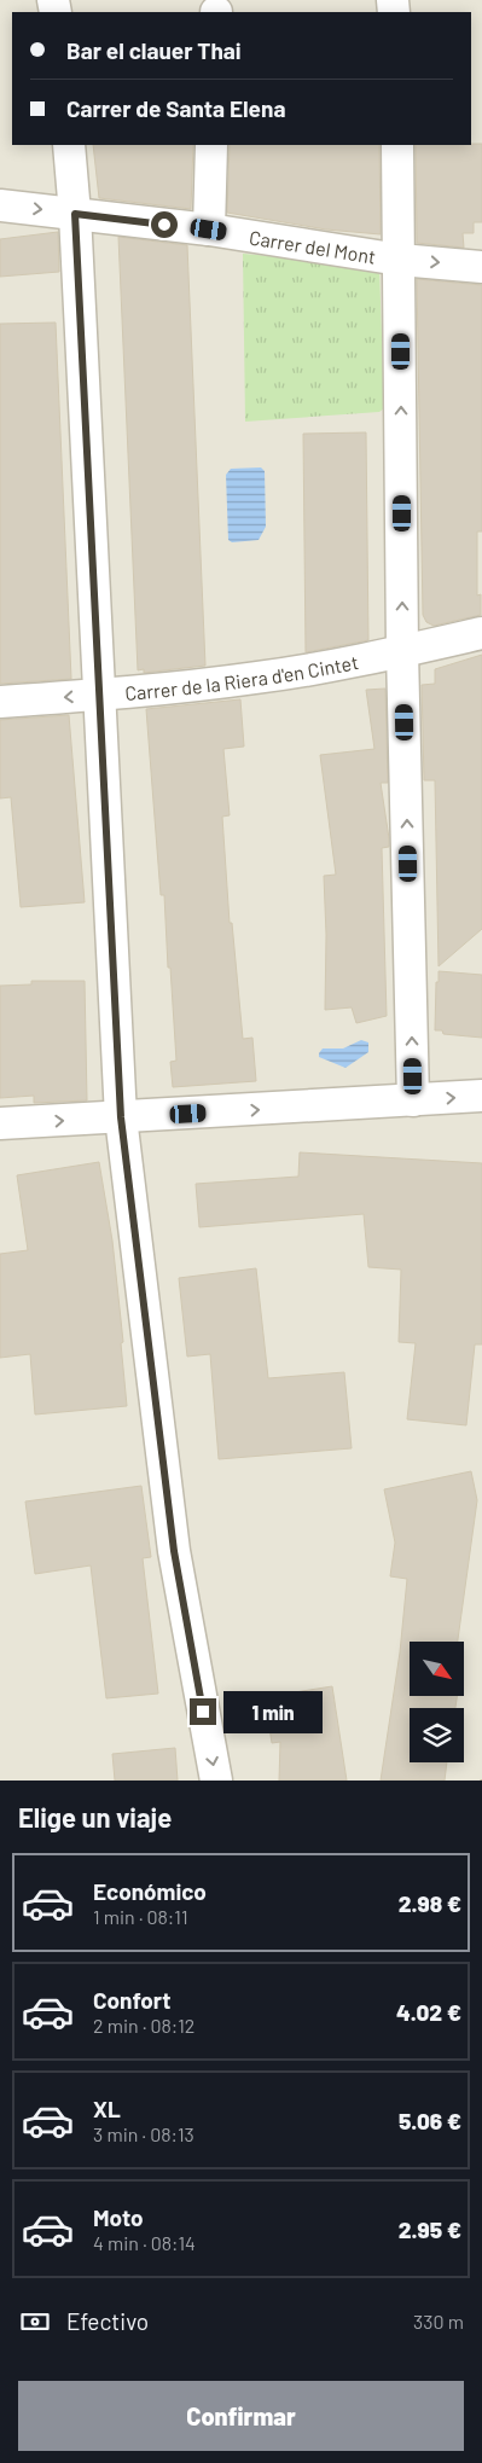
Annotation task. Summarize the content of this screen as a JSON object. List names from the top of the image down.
{
  "streets": {
    "street": ["Carrer del Mont", "Carrer de la Riera d'en Cintet"]
  },
  "north": "bottom right",
  "page": {
    "banner": ["Bar el clauer Thai", "Carrer de Santa Elena"],
    "bubble": "1 min",
    "heading": "Elige un viaje",
    "list": [
      {
        "name": "Económico",
        "note": "1 min · 08:11",
        "value": "2.98 €"
      },
      {
        "name": "Confort",
        "note": "2 min · 08:12",
        "value": "4.02 €"
      },
      {
        "name": "XL",
        "note": "3 min · 08:13",
        "value": "5.06 €"
      },
      {
        "name": "Moto",
        "note": "4 min · 08:14",
        "value": "2.95 €"
      }
    ],
    "pay": ["Efectivo", "330 m"],
    "buttons": "Confirmar"
  }
}
